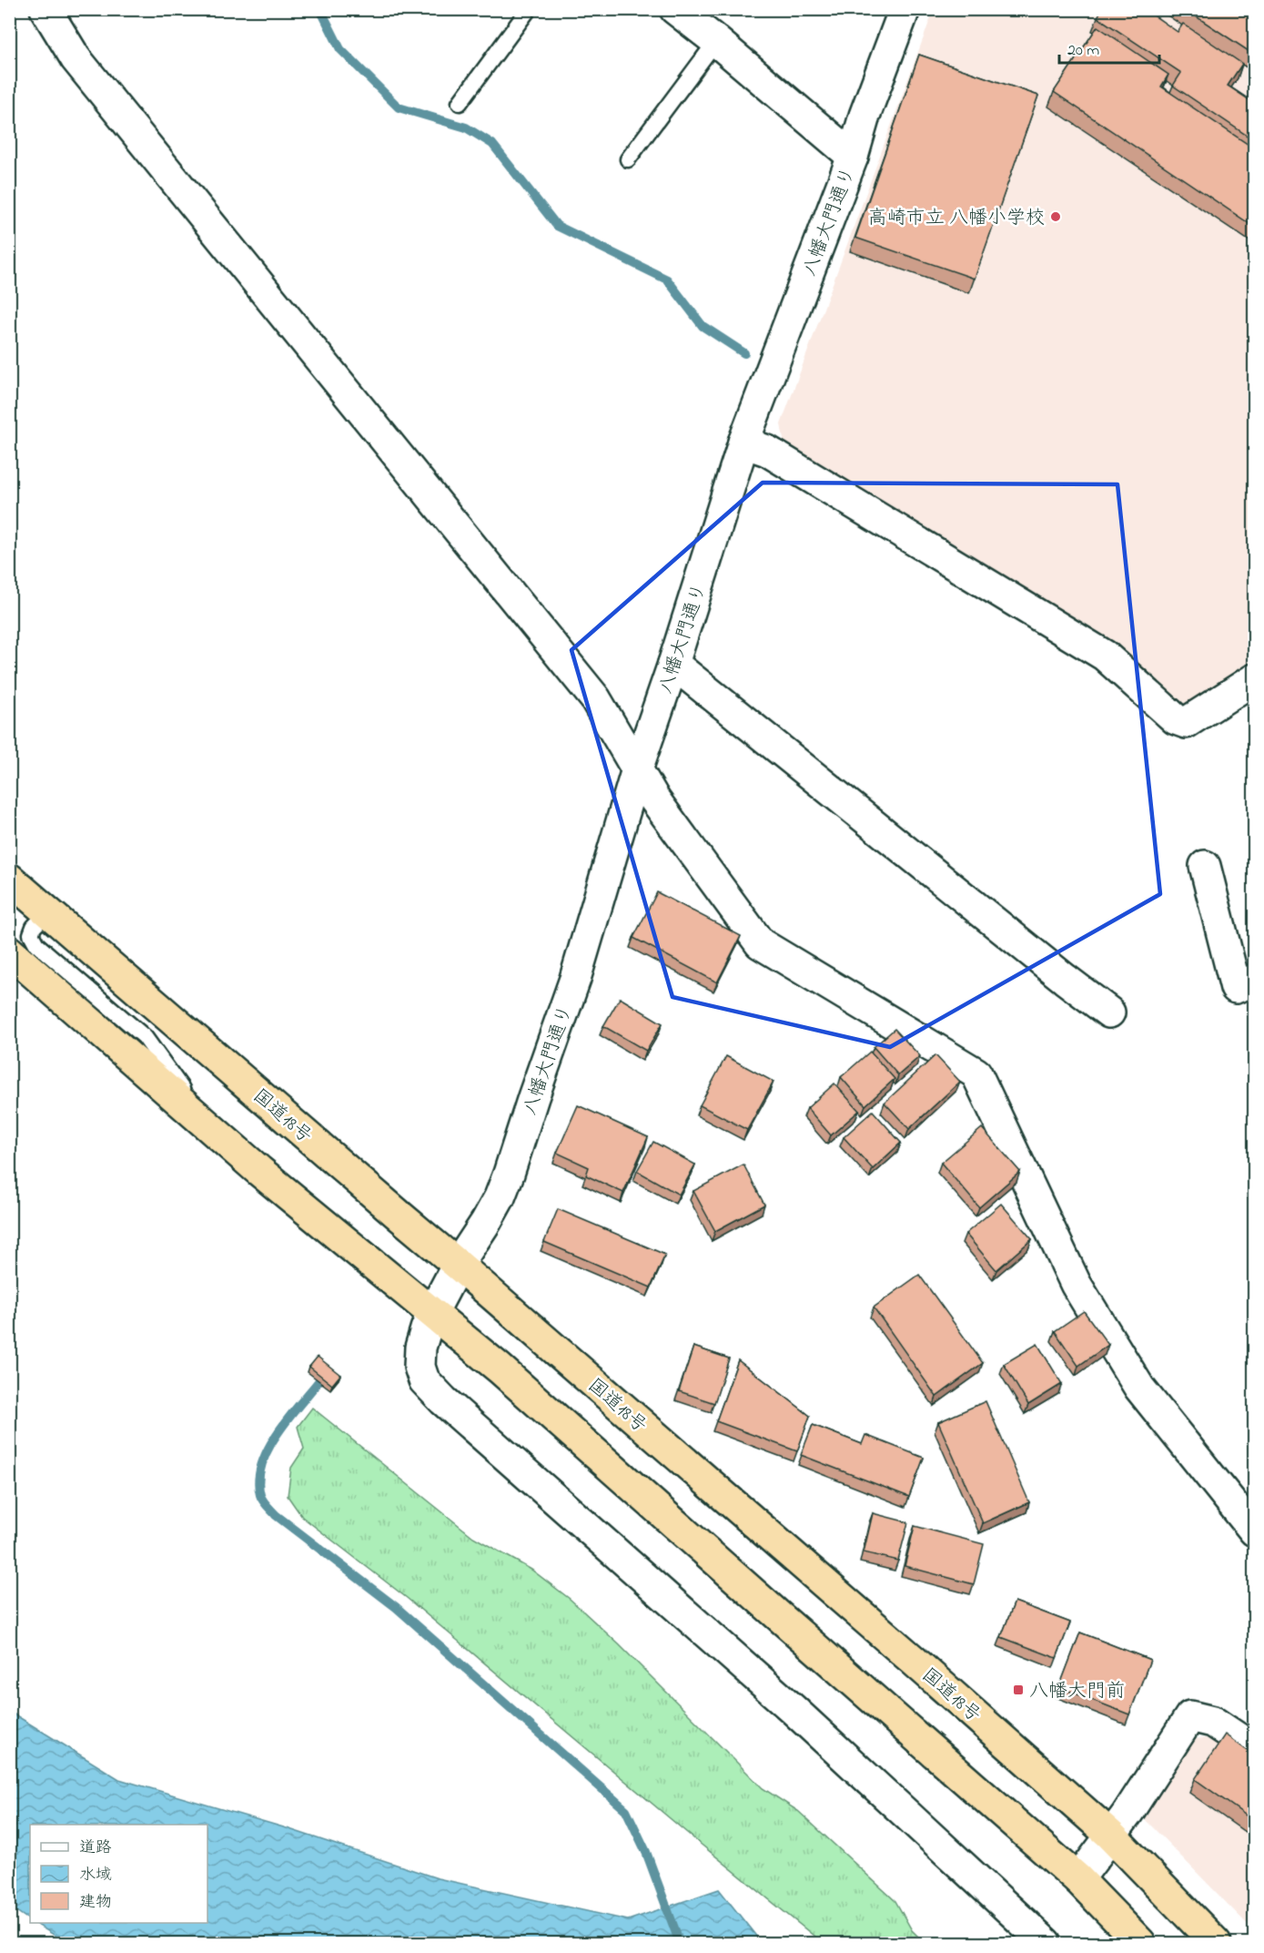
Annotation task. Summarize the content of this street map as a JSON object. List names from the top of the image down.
{
  "streets": {
    "highway": ["国道18号"],
    "street": ["八幡大門通り"]
  },
  "crossings": [
    ["八幡大門通り", "国道18号"]
  ],
  "places": {
    "other": ["高崎市立 八幡小学校"],
    "transit": ["八幡大門前"]
  },
  "legend": ["道路", "水域", "建物"],
  "scale_bar": "20 m"
}
